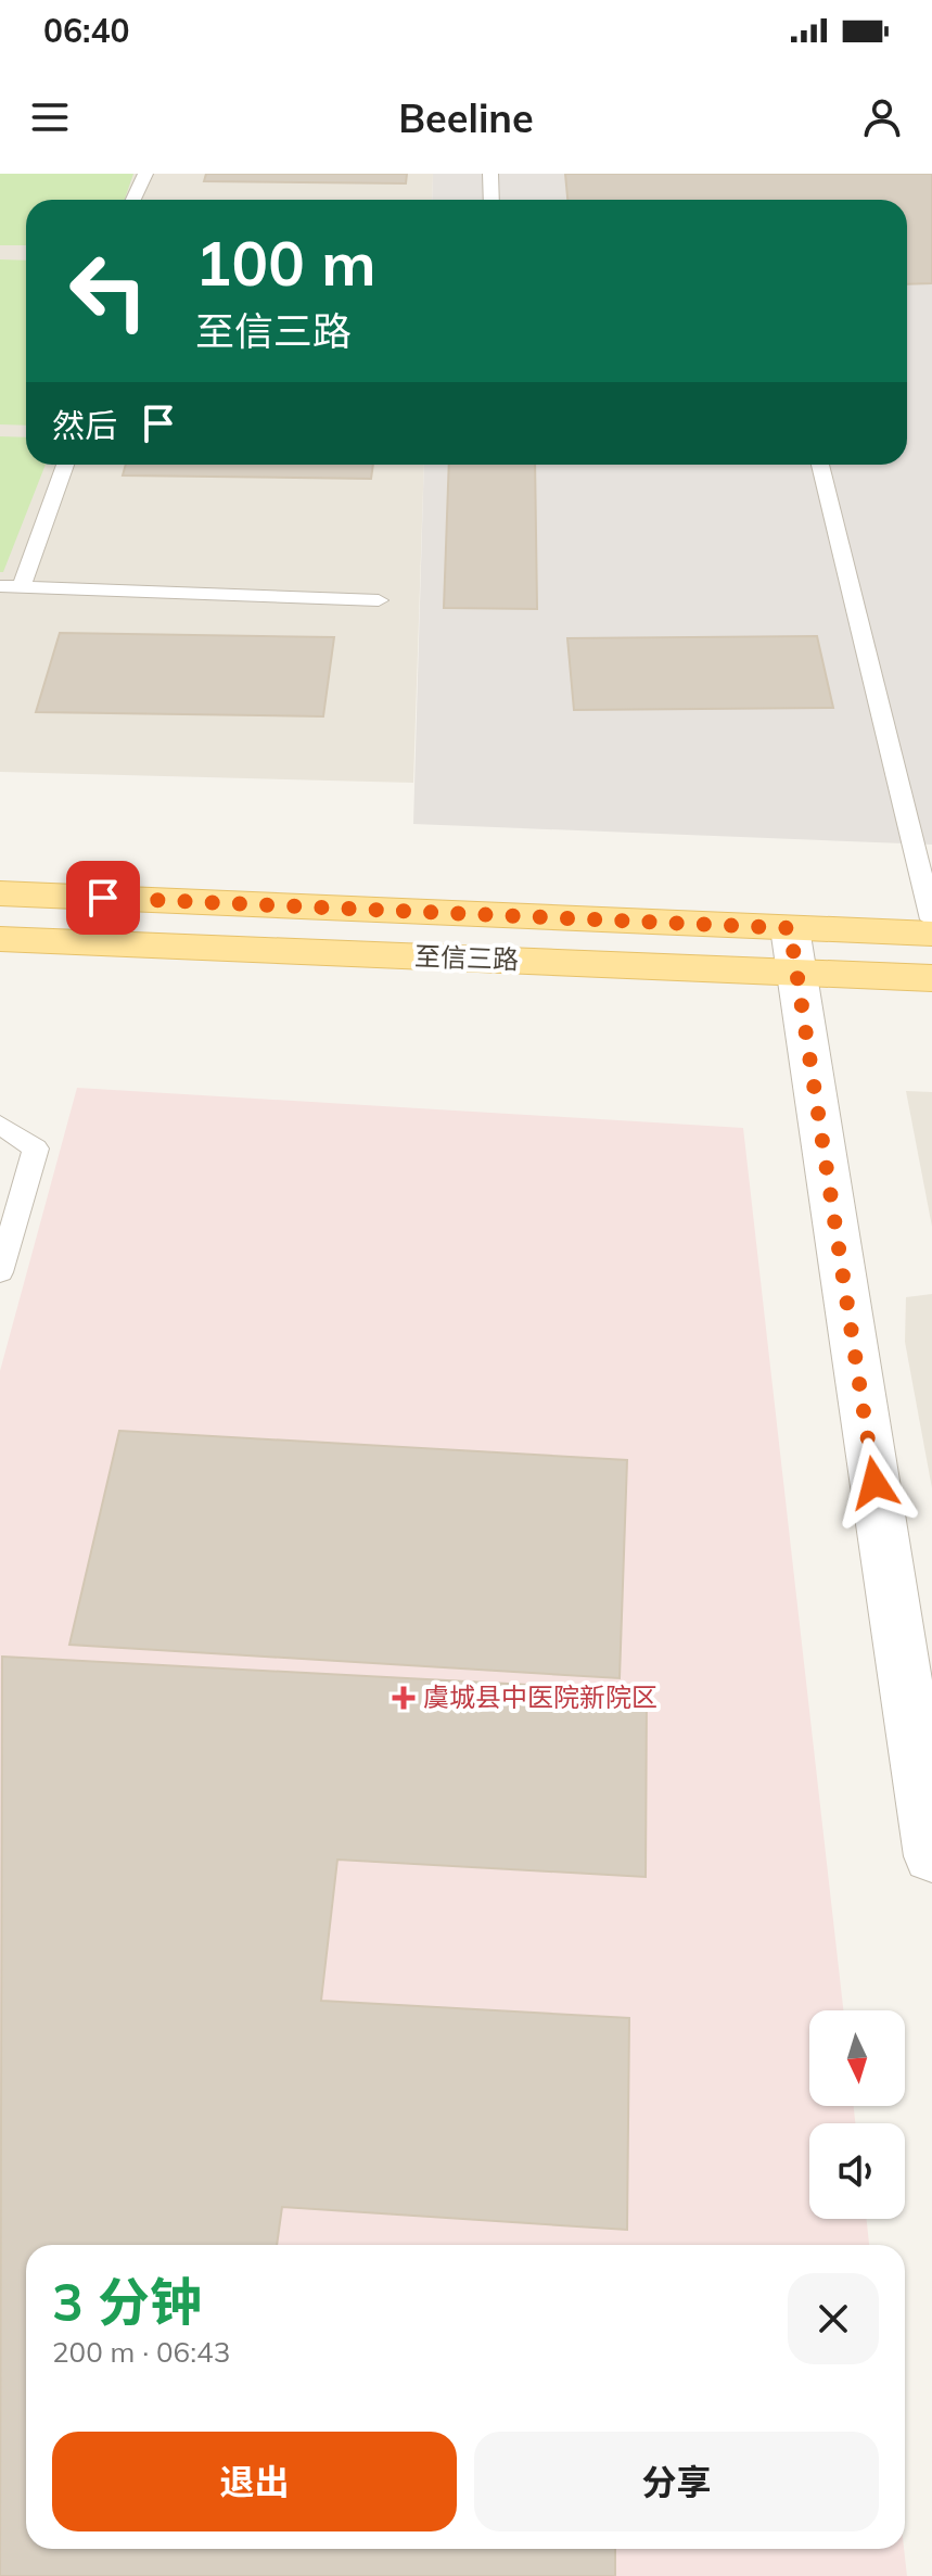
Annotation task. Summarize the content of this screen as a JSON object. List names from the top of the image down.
{
  "streets": {
    "main road": ["至信三路"]
  },
  "places": {
    "health": ["虞城县中医院新院区"]
  },
  "north": "bottom",
  "page": {
    "status": "06:40",
    "header": "Beeline",
    "turn": ["100 m", "至信三路"],
    "then": "然后",
    "heading": ["3 分钟", "200 m · 06:43"],
    "buttons": ["退出", "分享"]
  }
}
